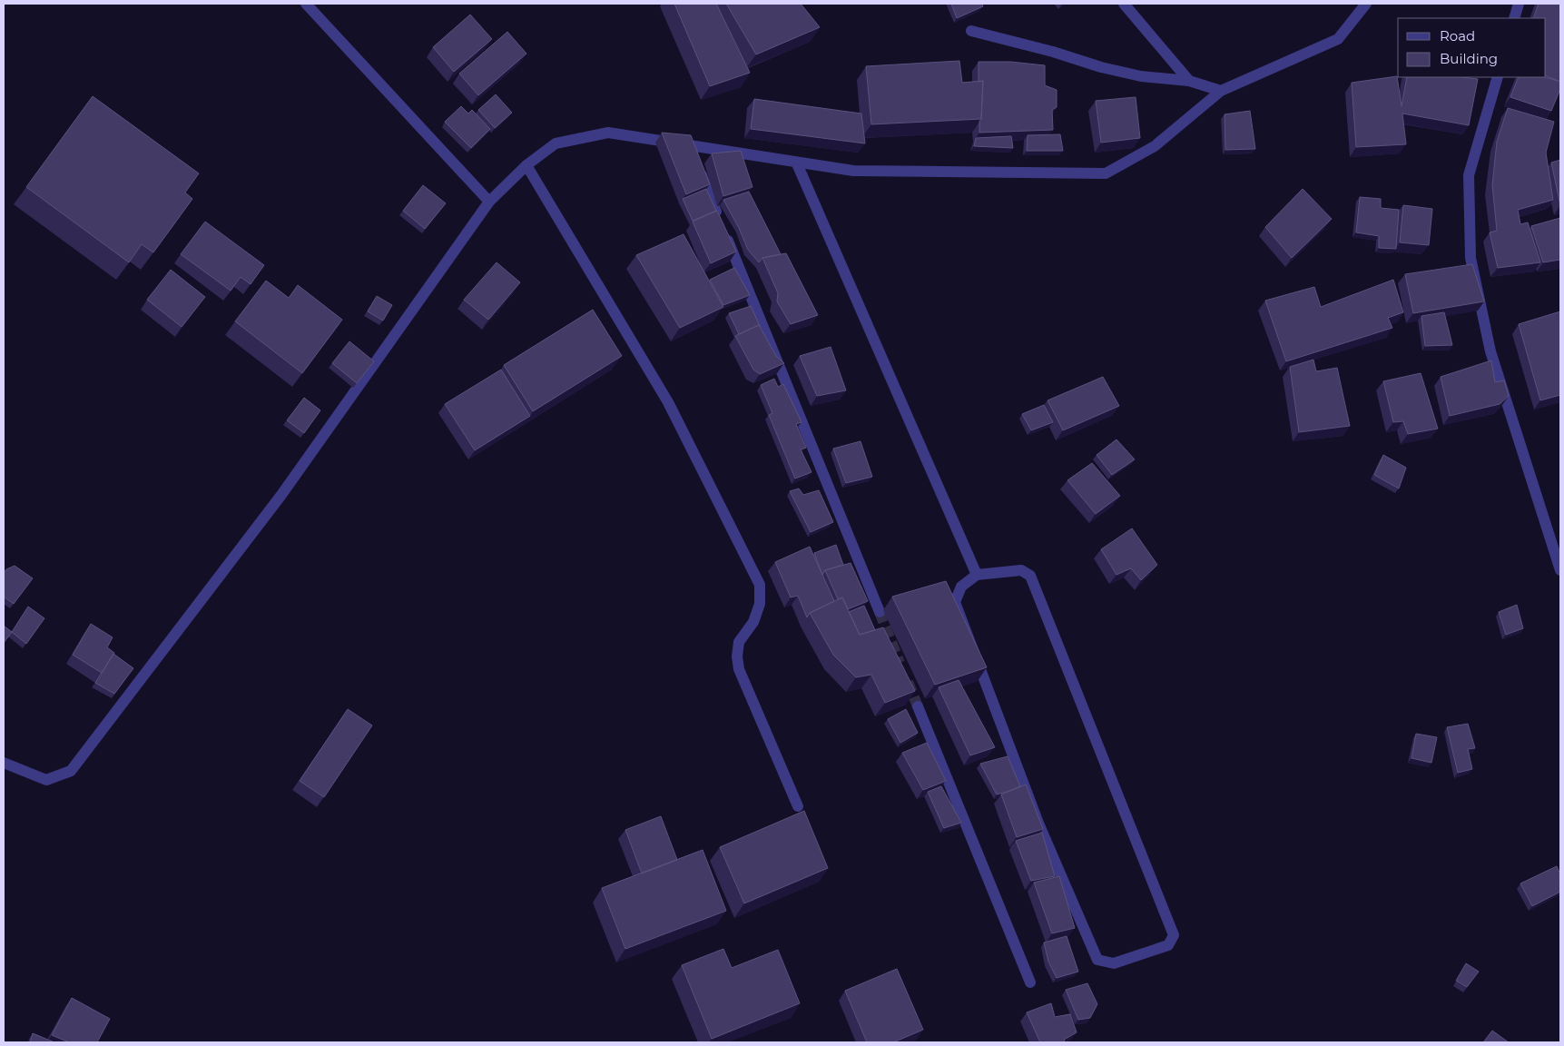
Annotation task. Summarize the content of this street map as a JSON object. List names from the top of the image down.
{
  "legend": ["Road", "Building"]
}
